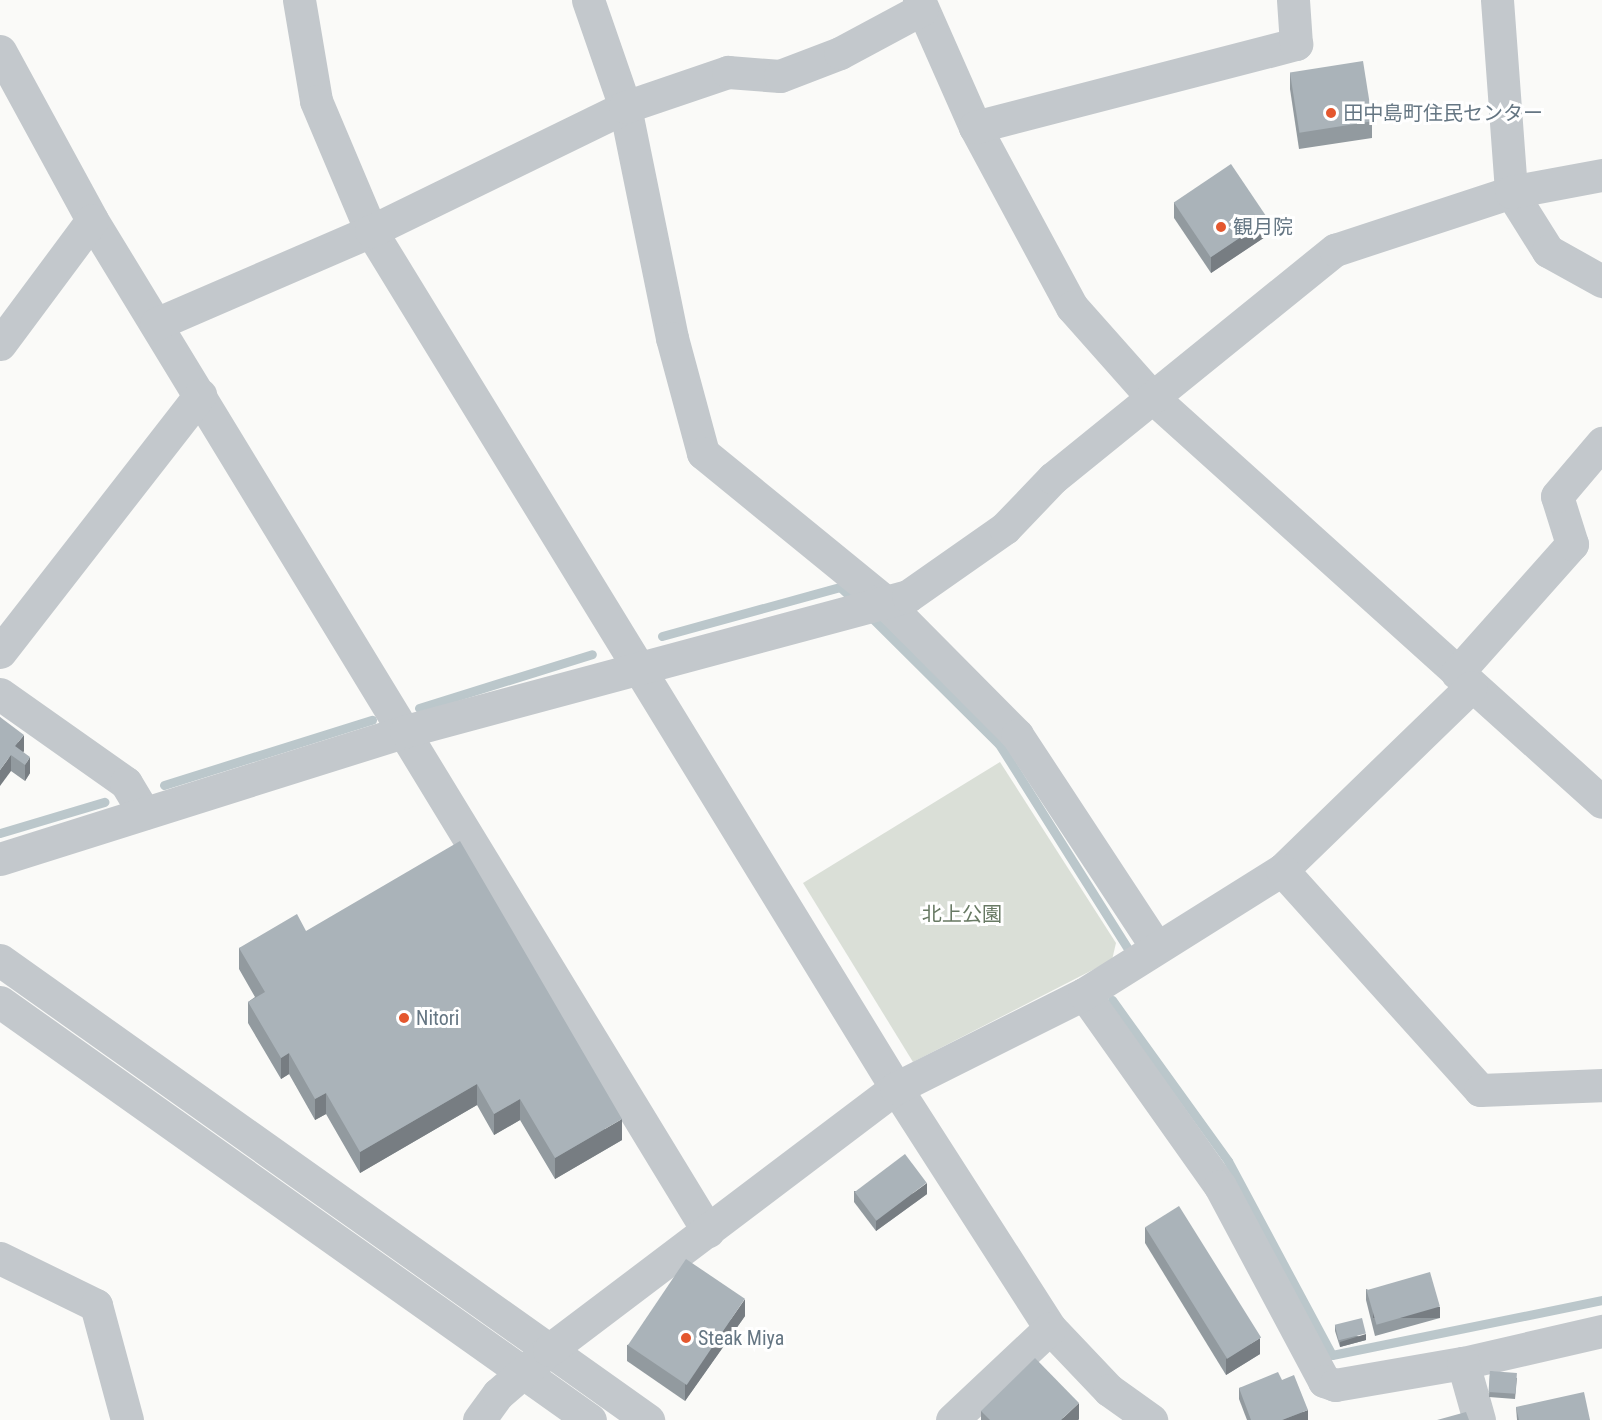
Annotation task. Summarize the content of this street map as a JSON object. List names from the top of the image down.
{
  "parks": ["北上公園"],
  "places": [
    "田中島町住民センター",
    "観月院",
    "Nitori",
    "Steak Miya"
  ]
}
